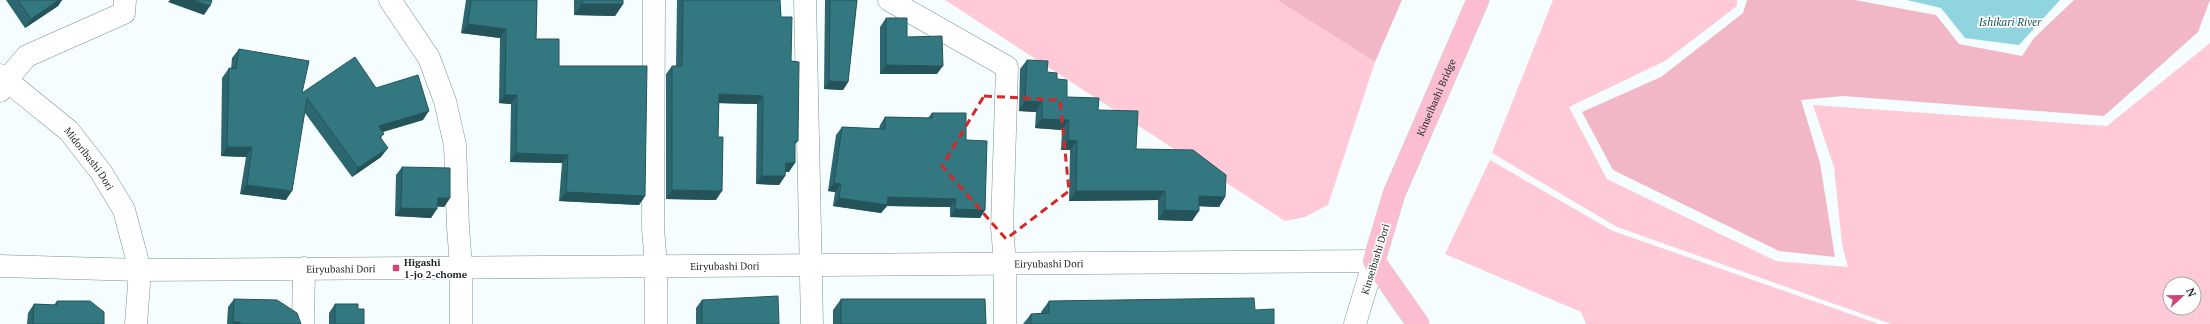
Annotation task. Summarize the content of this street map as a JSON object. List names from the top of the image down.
{
  "streets": {
    "main road": ["Kinseibashi Bridge", "Kinseibashi Dori"],
    "street": ["Midoribashi Dori", "Eiryubashi Dori"]
  },
  "crossings": [
    ["Kinseibashi Bridge", "Kinseibashi Dori"],
    ["Midoribashi Dori", "Eiryubashi Dori"],
    ["Kinseibashi Dori", "Eiryubashi Dori"]
  ],
  "water": ["Ishikari River"],
  "places": {
    "transit": ["Higashi 1-jo 2-chome"]
  },
  "north": "right"
}
